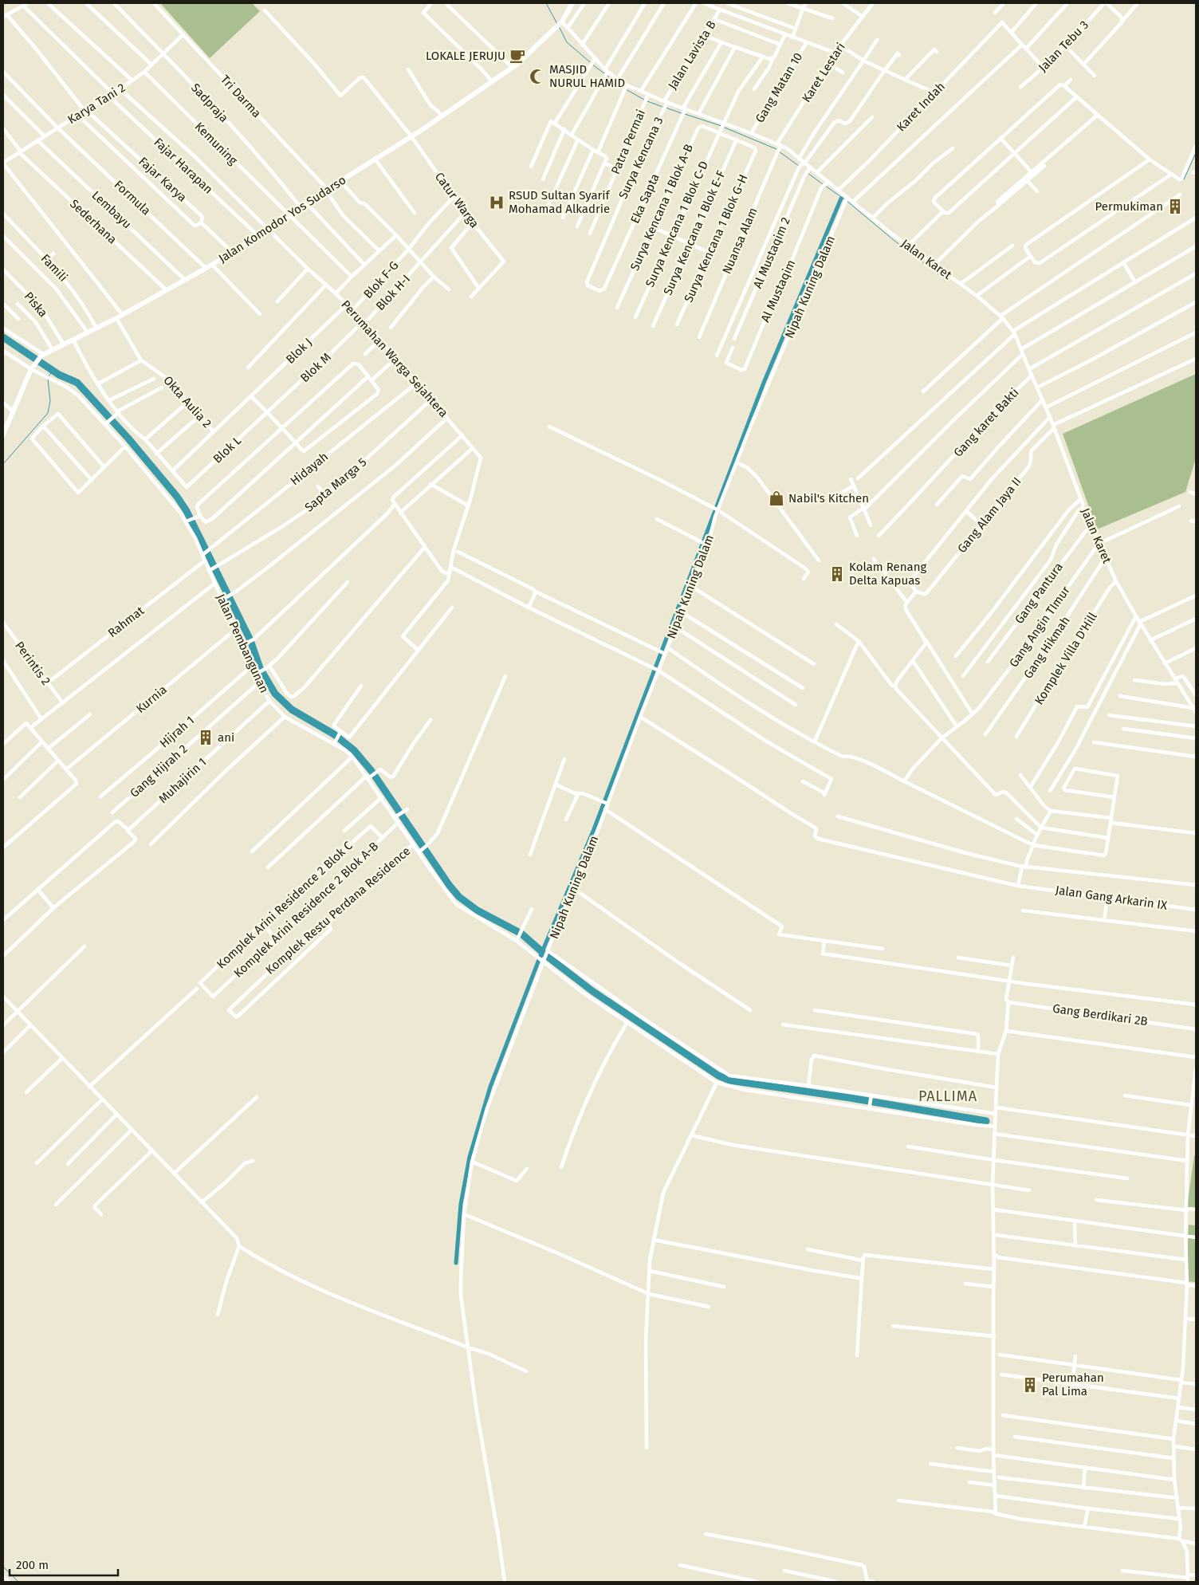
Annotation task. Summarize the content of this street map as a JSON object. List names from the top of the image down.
{
  "streets": {
    "street": [
      "Jalan Tebu 3",
      "Jalan Lavista B",
      "Karet Lestari",
      "Gang Matan 10",
      "Tri Darma",
      "Sadpraja",
      "Karya Tani 2",
      "Karet Indah",
      "Patra Permai",
      "Kemuning",
      "Surya Kencana 3",
      "Fajar Harapan",
      "Fajar Karya",
      "Formula",
      "Eka Sapta",
      "Catur Warga",
      "Surya Kencana 1 Blok A-B",
      "Lembayu",
      "Jalan Komodor Yos Sudarso",
      "Sederhana",
      "Surya Kencana 1 Blok C-D",
      "Surya Kencana 1 Blok E-F",
      "Surya Kencana 1 Blok G-H",
      "Nuansa Alam",
      "Al Mustaqim 2",
      "Jalan Karet",
      "Famili",
      "Blok F-G",
      "Nipah Kuning Dalam",
      "Al Mustaqim",
      "Blok H-I",
      "Piska",
      "Blok J",
      "Perumahan Warga Sejahtera",
      "Blok M",
      "Okta Aulia 2",
      "Gang karet Bakti",
      "Blok L",
      "Hidayah",
      "Sapta Marga 5",
      "Gang Alam Jaya II",
      "Gang Pantura",
      "Rahmat",
      "Gang Angin TImur",
      "Jalan Pembangunan",
      "Gang Hikmah",
      "Komplek Villa D'Hill",
      "Perintis 2",
      "Kurnia",
      "Hijrah 1",
      "Gang Hijrah 2",
      "Muhajirin 1",
      "Jalan Gang Arkarin IX",
      "Komplek Arini Residence 2 Blok C",
      "Komplek Arini Residence 2 Blok A-B",
      "Komplek Restu Perdana Residence",
      "Gang Berdikari 2B"
    ]
  },
  "crossings": [
    ["Jalan Lavista B", "Surya Kencana 3"],
    ["Jalan Lavista B", "Jalan Karet"],
    ["Karet Lestari", "Nuansa Alam"],
    ["Karet Lestari", "Jalan Karet"],
    ["Gang Matan 10", "Jalan Karet"],
    ["Tri Darma", "Karya Tani 2"],
    ["Tri Darma", "Jalan Komodor Yos Sudarso"],
    ["Sadpraja", "Karya Tani 2"],
    ["Sadpraja", "Jalan Komodor Yos Sudarso"],
    ["Karya Tani 2", "Kemuning"],
    ["Karya Tani 2", "Fajar Harapan"],
    ["Karya Tani 2", "Fajar Karya"],
    ["Karya Tani 2", "Formula"],
    ["Karya Tani 2", "Lembayu"],
    ["Karya Tani 2", "Sederhana"],
    ["Karya Tani 2", "Perumahan Warga Sejahtera"],
    ["Karet Indah", "Jalan Karet"],
    ["Patra Permai", "Jalan Karet"],
    ["Kemuning", "Jalan Komodor Yos Sudarso"],
    ["Surya Kencana 3", "Eka Sapta"],
    ["Surya Kencana 3", "Jalan Karet"],
    ["Fajar Harapan", "Jalan Komodor Yos Sudarso"],
    ["Fajar Karya", "Jalan Komodor Yos Sudarso"],
    ["Formula", "Jalan Komodor Yos Sudarso"],
    ["Eka Sapta", "Jalan Karet"],
    ["Catur Warga", "Jalan Komodor Yos Sudarso"],
    ["Catur Warga", "Blok F-G"],
    ["Catur Warga", "Blok H-I"],
    ["Surya Kencana 1 Blok A-B", "Surya Kencana 1 Blok C-D"],
    ["Lembayu", "Jalan Komodor Yos Sudarso"],
    ["Jalan Komodor Yos Sudarso", "Sederhana"],
    ["Jalan Komodor Yos Sudarso", "Jalan Karet"],
    ["Jalan Komodor Yos Sudarso", "Famili"],
    ["Jalan Komodor Yos Sudarso", "Piska"],
    ["Jalan Komodor Yos Sudarso", "Perumahan Warga Sejahtera"],
    ["Jalan Komodor Yos Sudarso", "Okta Aulia 2"],
    ["Surya Kencana 1 Blok C-D", "Jalan Karet"],
    ["Surya Kencana 1 Blok E-F", "Surya Kencana 1 Blok G-H"],
    ["Nuansa Alam", "Jalan Karet"],
    ["Al Mustaqim 2", "Jalan Karet"],
    ["Jalan Karet", "Nipah Kuning Dalam"],
    ["Jalan Karet", "Al Mustaqim"],
    ["Jalan Karet", "Gang karet Bakti"],
    ["Jalan Karet", "Gang Alam Jaya II"],
    ["Jalan Karet", "Gang Pantura"],
    ["Jalan Karet", "Gang Angin TImur"],
    ["Jalan Karet", "Gang Hikmah"],
    ["Jalan Karet", "Komplek Villa D'Hill"],
    ["Blok F-G", "Perumahan Warga Sejahtera"],
    ["Nipah Kuning Dalam", "Jalan Pembangunan"],
    ["Nipah Kuning Dalam", "Jalan Gang Arkarin IX"],
    ["Blok H-I", "Perumahan Warga Sejahtera"],
    ["Blok H-I", "Blok M"],
    ["Blok J", "Perumahan Warga Sejahtera"],
    ["Blok J", "Okta Aulia 2"],
    ["Blok J", "Blok L"],
    ["Perumahan Warga Sejahtera", "Blok M"],
    ["Perumahan Warga Sejahtera", "Hidayah"],
    ["Perumahan Warga Sejahtera", "Sapta Marga 5"],
    ["Blok M", "Blok L"],
    ["Hidayah", "Jalan Pembangunan"],
    ["Sapta Marga 5", "Jalan Pembangunan"],
    ["Rahmat", "Jalan Pembangunan"],
    ["Rahmat", "Perintis 2"],
    ["Jalan Pembangunan", "Kurnia"],
    ["Jalan Pembangunan", "Hijrah 1"],
    ["Jalan Pembangunan", "Gang Hijrah 2"],
    ["Jalan Pembangunan", "Muhajirin 1"],
    ["Jalan Pembangunan", "Komplek Arini Residence 2 Blok A-B"],
    ["Jalan Pembangunan", "Komplek Restu Perdana Residence"],
    ["Komplek Arini Residence 2 Blok C", "Komplek Arini Residence 2 Blok A-B"]
  ],
  "districts": ["PALLIMA"],
  "places": {
    "cafe": ["LOKALE JERUJU"],
    "mosque": ["MASJID NURUL HAMID"],
    "hospital": ["RSUD Sultan Syarif Mohamad Alkadrie"],
    "building": [
      "Permukiman",
      "Kolam Renang Delta Kapuas",
      "ani",
      "Perumahan Pal Lima"
    ],
    "shop": ["Nabil's Kitchen"]
  },
  "scale_bar": "200 m"
}
